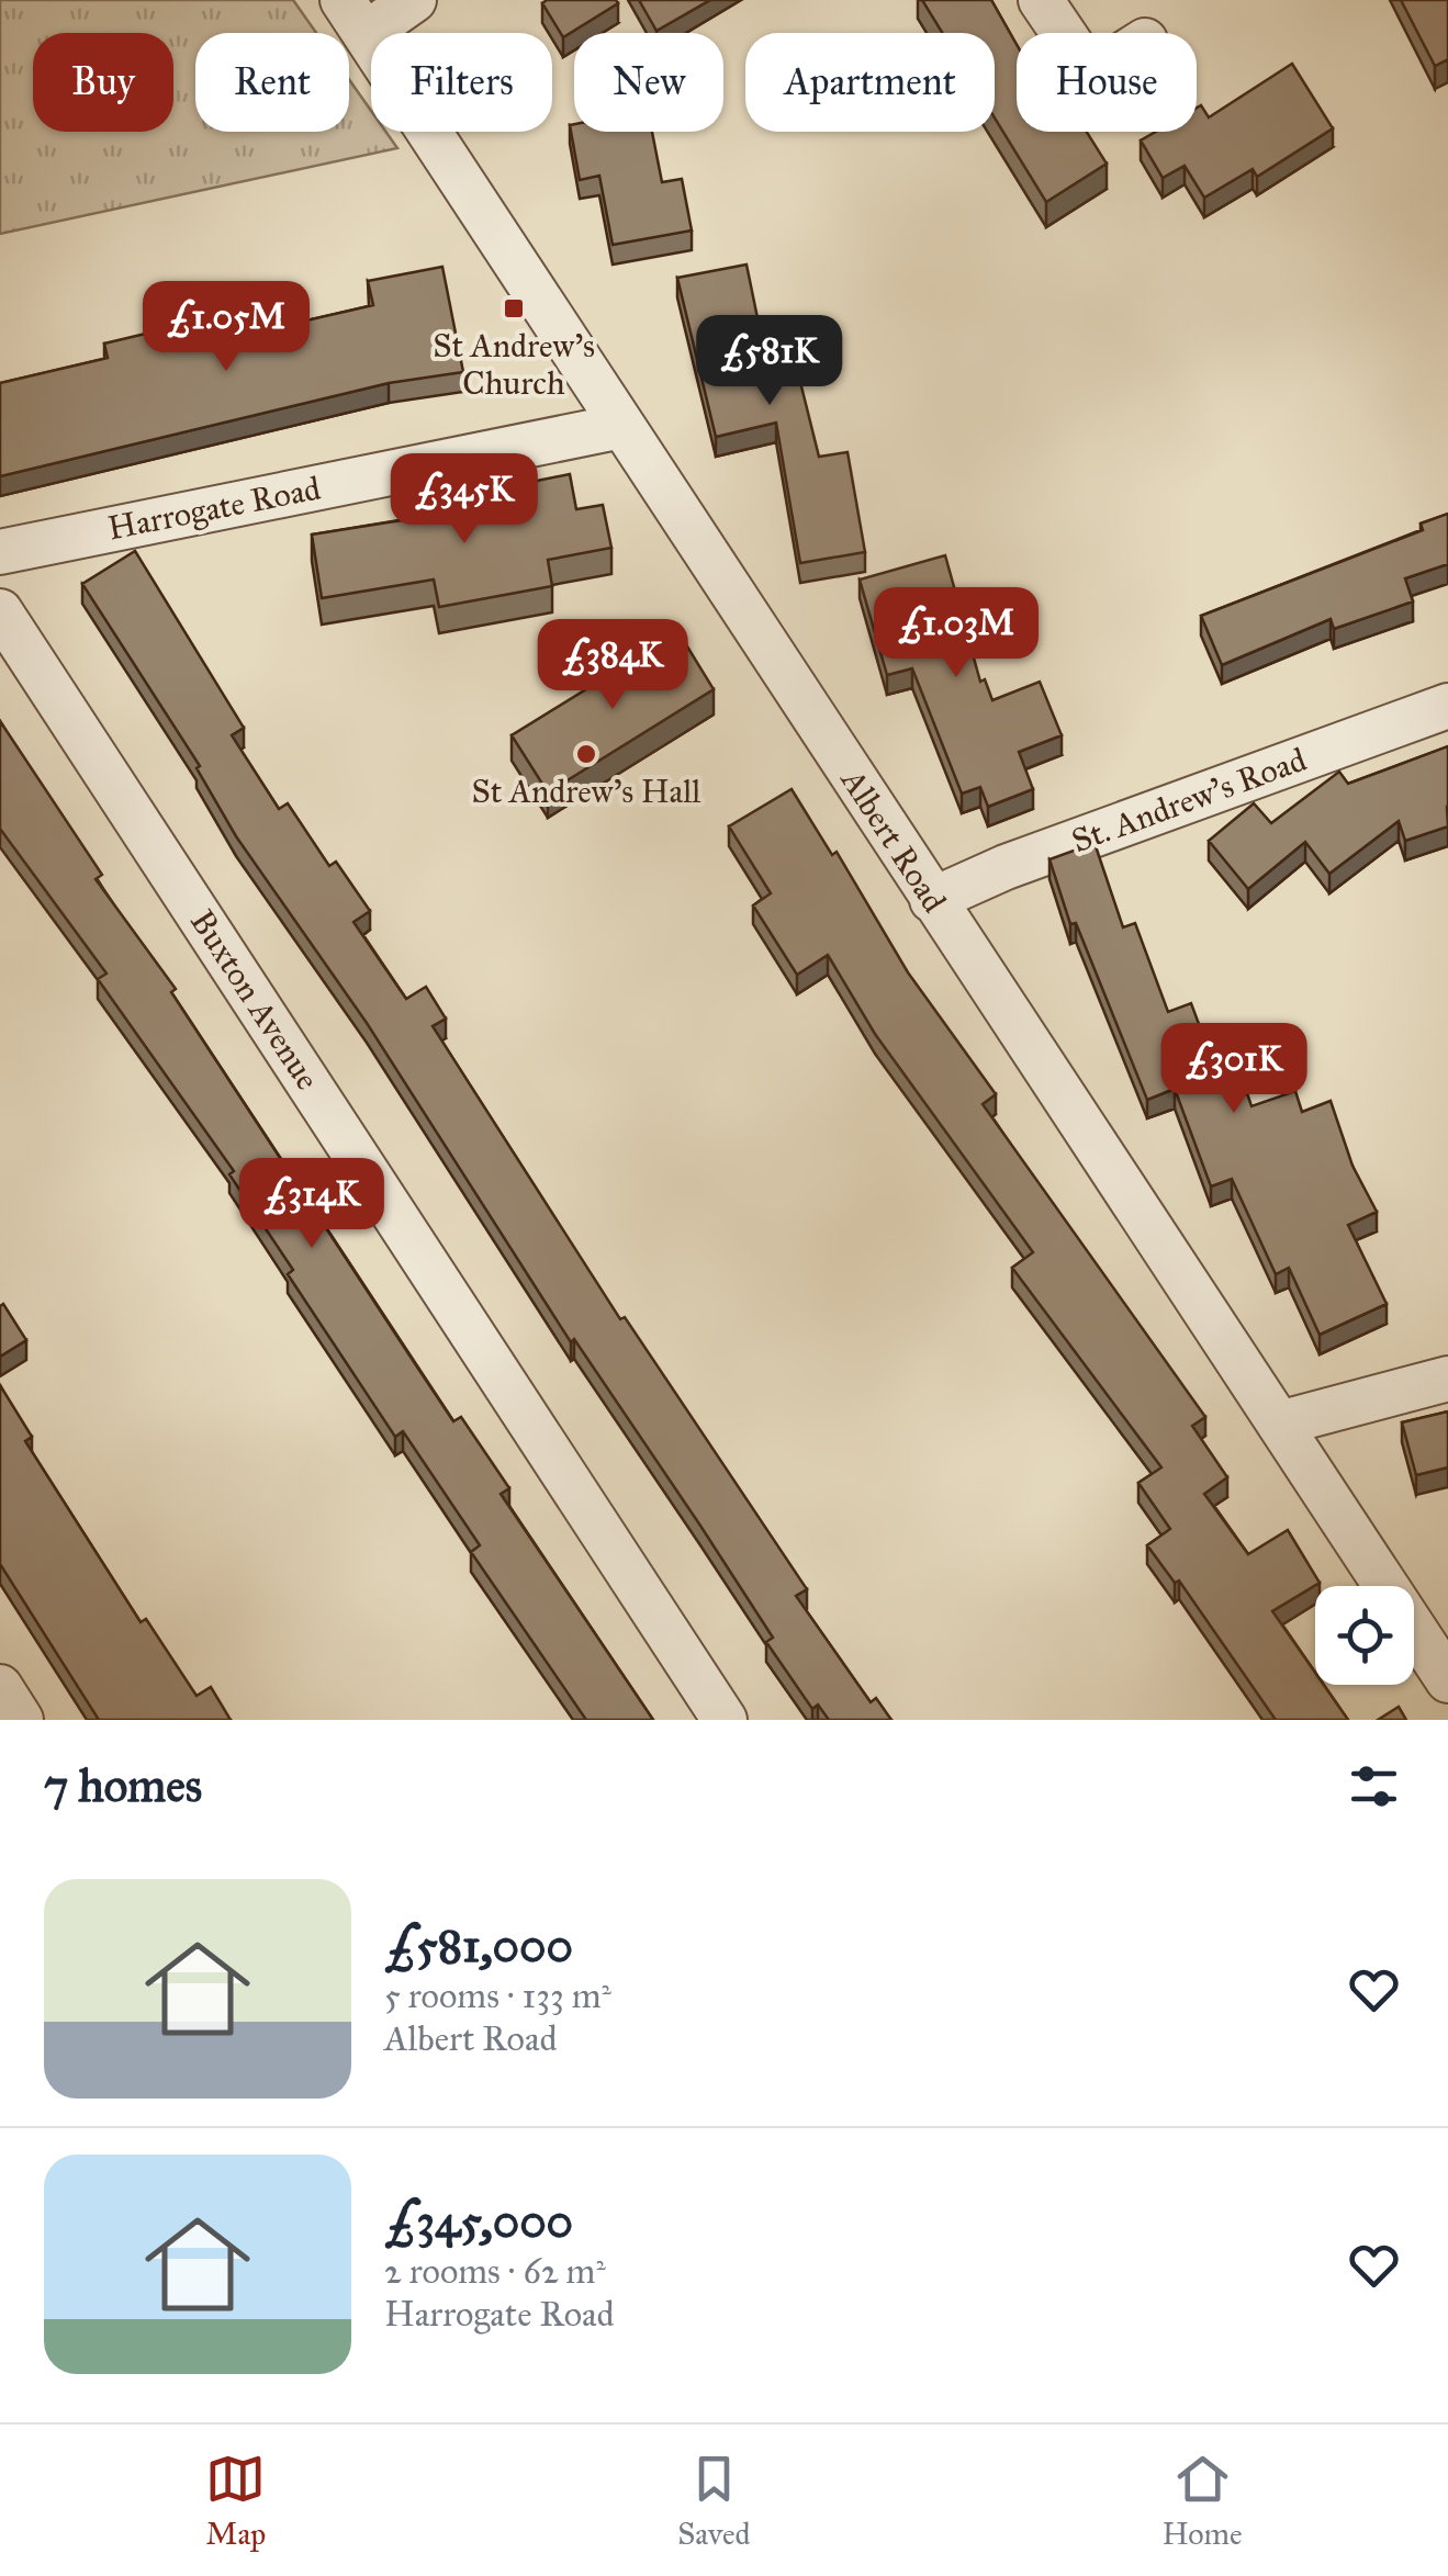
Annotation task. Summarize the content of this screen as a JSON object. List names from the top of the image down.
{
  "streets": {
    "street": [
      "Harrogate Road",
      "St. Andrew's Road",
      "Albert Road",
      "Buxton Avenue"
    ]
  },
  "crossings": [
    ["Harrogate Road", "Albert Road"],
    ["St. Andrew's Road", "Albert Road"]
  ],
  "places": {
    "transit": ["St Andrew's Church"],
    "other": ["St Andrew's Hall"]
  },
  "page": {
    "chip": [
      "Buy",
      "Rent",
      "Filters",
      "New",
      "Apartment",
      "House"
    ],
    "price": [
      "£1.05M",
      "£581K",
      "£345K",
      "£1.03M",
      "£384K",
      "£301K",
      "£314K"
    ],
    "heading": "7 homes",
    "list": [
      {
        "name": "£581,000",
        "note": "5 rooms · 133 m² · Albert Road"
      },
      {
        "name": "£345,000",
        "note": "2 rooms · 62 m² · Harrogate Road"
      }
    ],
    "tabs": ["Map", "Saved", "Home"]
  }
}
